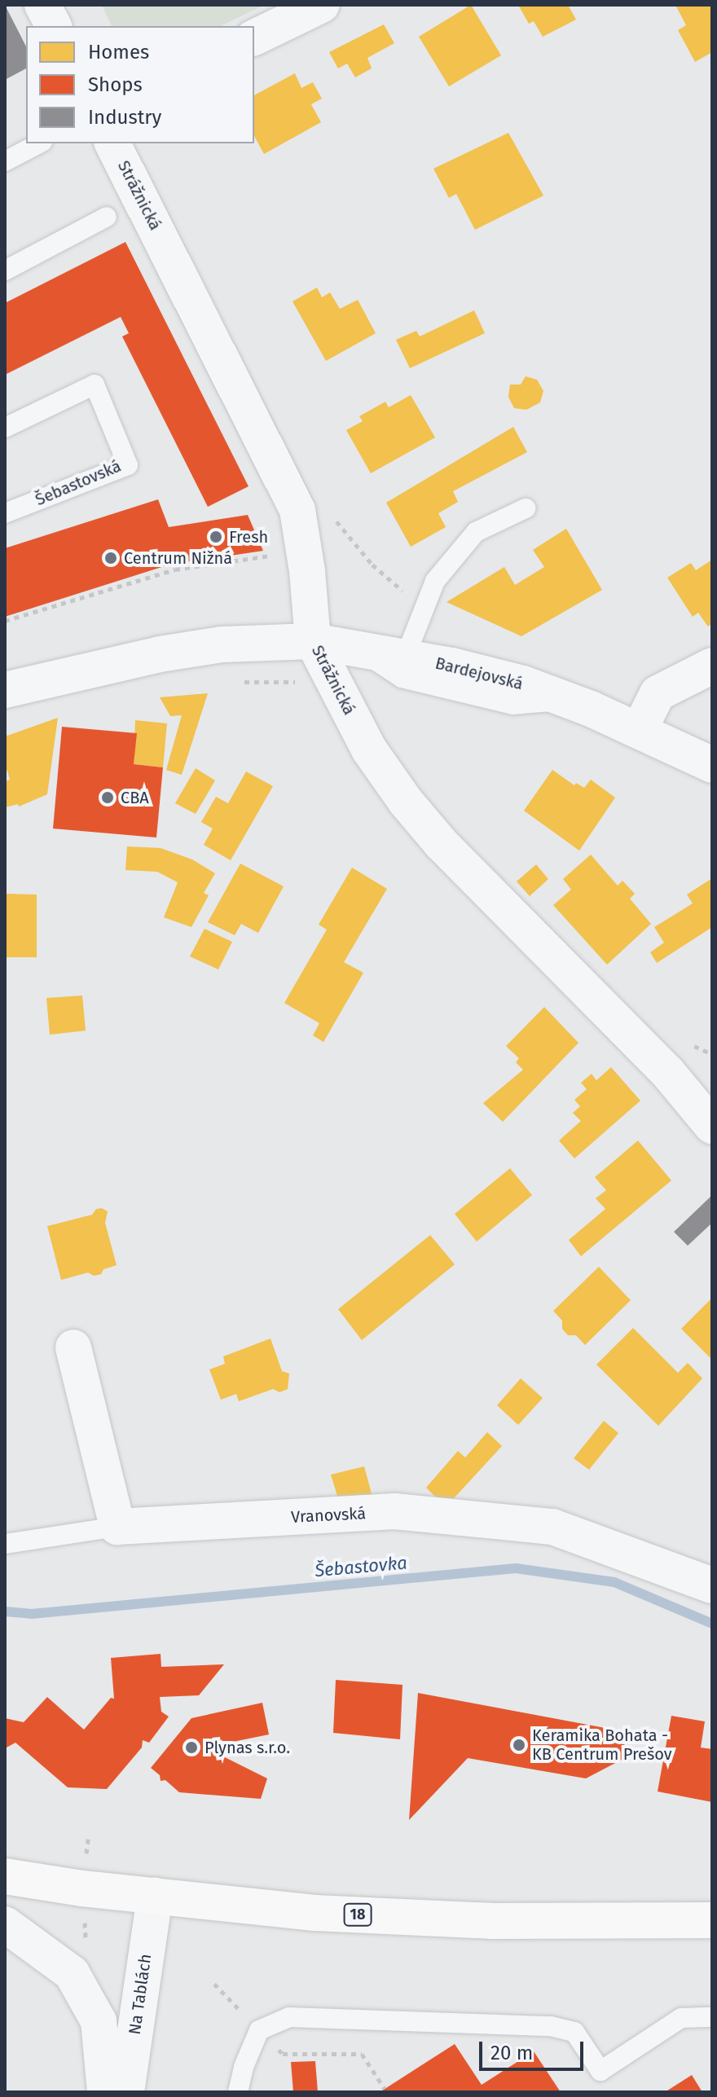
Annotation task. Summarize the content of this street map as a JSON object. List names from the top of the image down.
{
  "streets": {
    "main road": ["18"],
    "street": [
      "Strážnická",
      "Bardejovská",
      "Vranovská",
      "Na Tablách"
    ],
    "lane": ["Šebastovská"]
  },
  "crossings": [
    ["Strážnická", "Bardejovská"],
    ["18", "Na Tablách"]
  ],
  "water": ["Šebastovka"],
  "places": [
    "Fresh",
    "Centrum Nižná",
    "CBA",
    "Keramika Bohata - KB Centrum Prešov",
    "Plynas s.r.o."
  ],
  "legend": ["Homes", "Shops", "Industry"],
  "scale_bar": "20 m"
}
